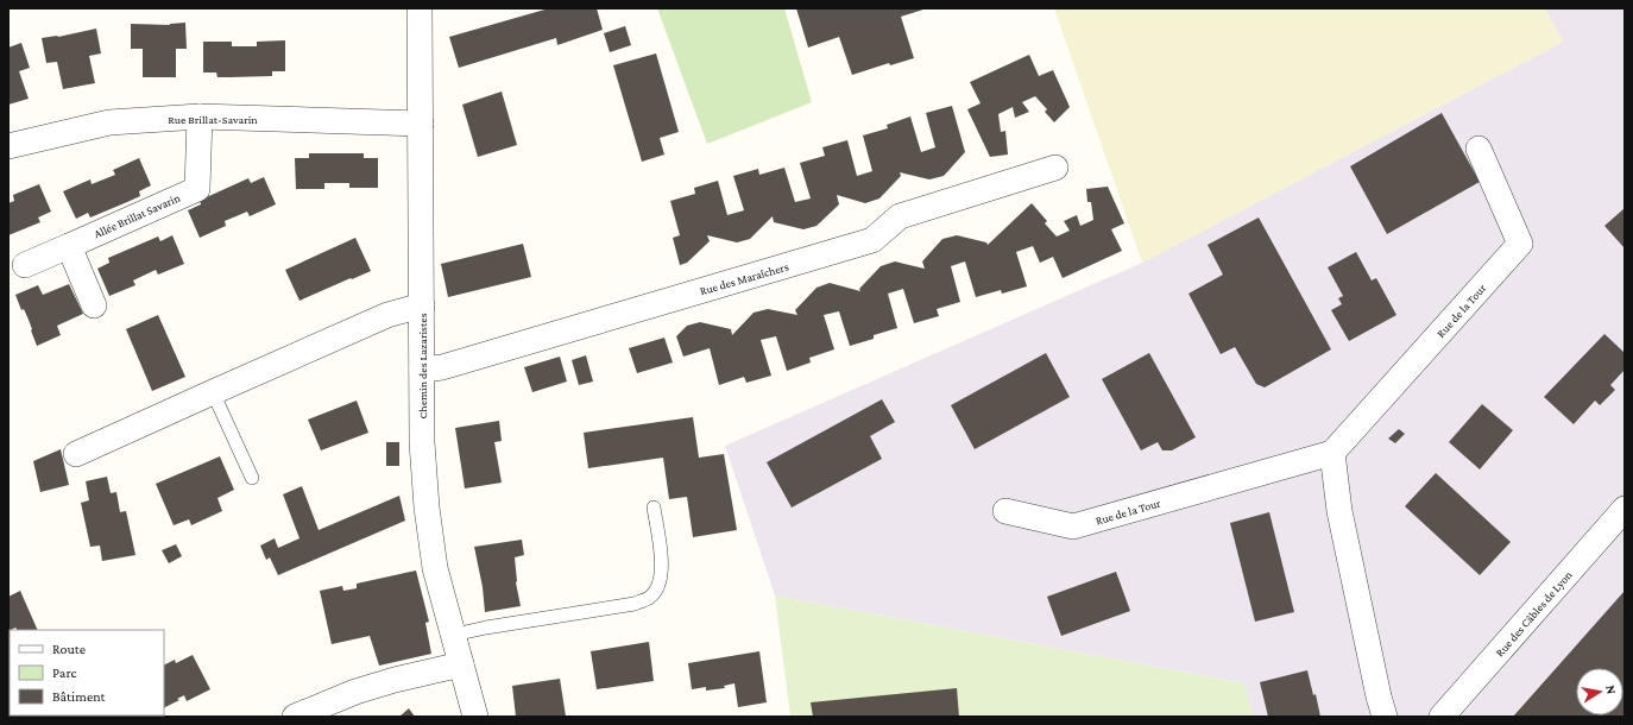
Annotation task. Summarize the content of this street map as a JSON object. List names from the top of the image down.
{
  "streets": {
    "street": [
      "Rue Brillat-Savarin",
      "Allée Brillat Savarin",
      "Rue des Maraîchers",
      "Rue de la Tour",
      "Chemin des Lazaristes",
      "Rue des Câbles de Lyon"
    ]
  },
  "crossings": [
    ["Rue Brillat-Savarin", "Allée Brillat Savarin"],
    ["Rue Brillat-Savarin", "Chemin des Lazaristes"],
    ["Rue des Maraîchers", "Chemin des Lazaristes"]
  ],
  "legend": ["Route", "Parc", "Bâtiment"],
  "north": "right"
}
